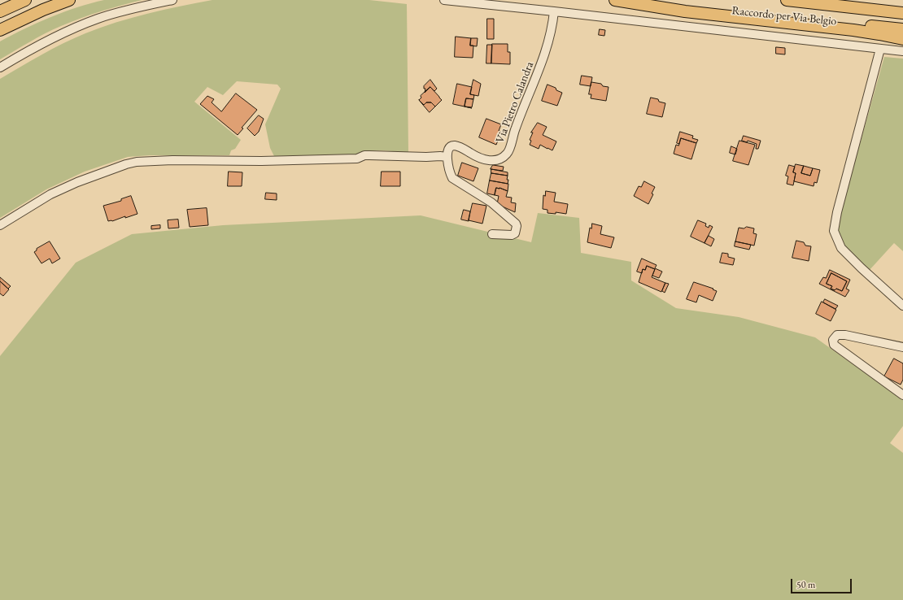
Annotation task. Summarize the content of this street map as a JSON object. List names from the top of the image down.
{
  "streets": {
    "highway": ["Raccordo per Via Belgio"],
    "street": ["Via Pietro Calandra"]
  },
  "scale_bar": "50 m"
}
